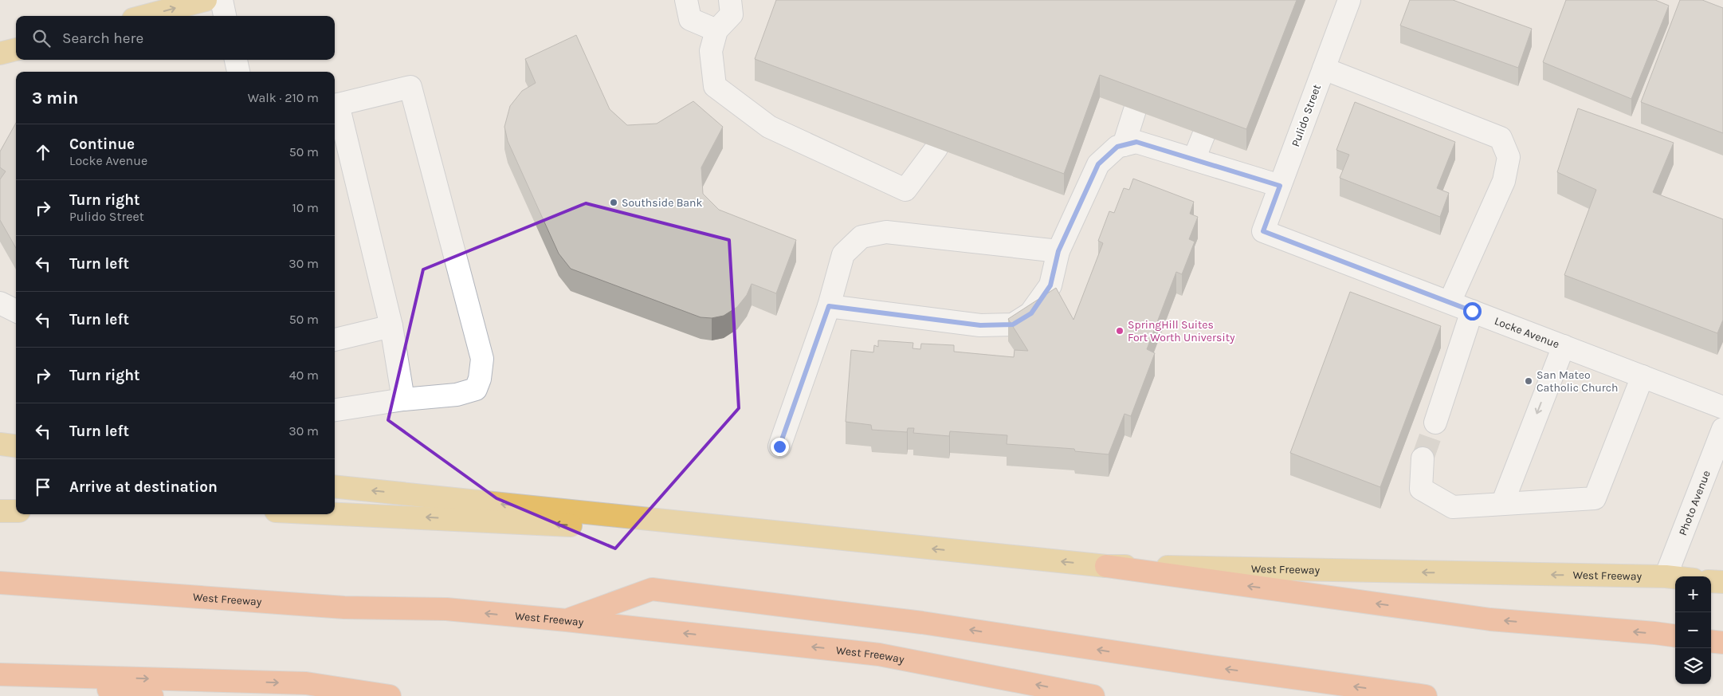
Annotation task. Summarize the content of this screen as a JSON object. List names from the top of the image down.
{
  "streets": {
    "highway": ["West Freeway"],
    "street": ["Pulido Street", "Locke Avenue", "Photo Avenue"]
  },
  "crossings": [
    ["Pulido Street", "Locke Avenue"],
    ["Photo Avenue", "West Freeway"]
  ],
  "places": ["Southside Bank", "SpringHill Suites Fort Worth University", "San Mateo Catholic Church"],
  "page": {
    "search": "Search here",
    "heading": ["3 min", "Walk · 210 m"],
    "list": [
      ["Continue", "Locke Avenue", "50 m"],
      ["Turn right", "Pulido Street", "10 m"],
      ["Turn left", "30 m"],
      ["Turn left", "50 m"],
      ["Turn right", "40 m"],
      ["Turn left", "30 m"],
      "Arrive at destination"
    ],
    "map_buttons": ["+", "−"]
  }
}
